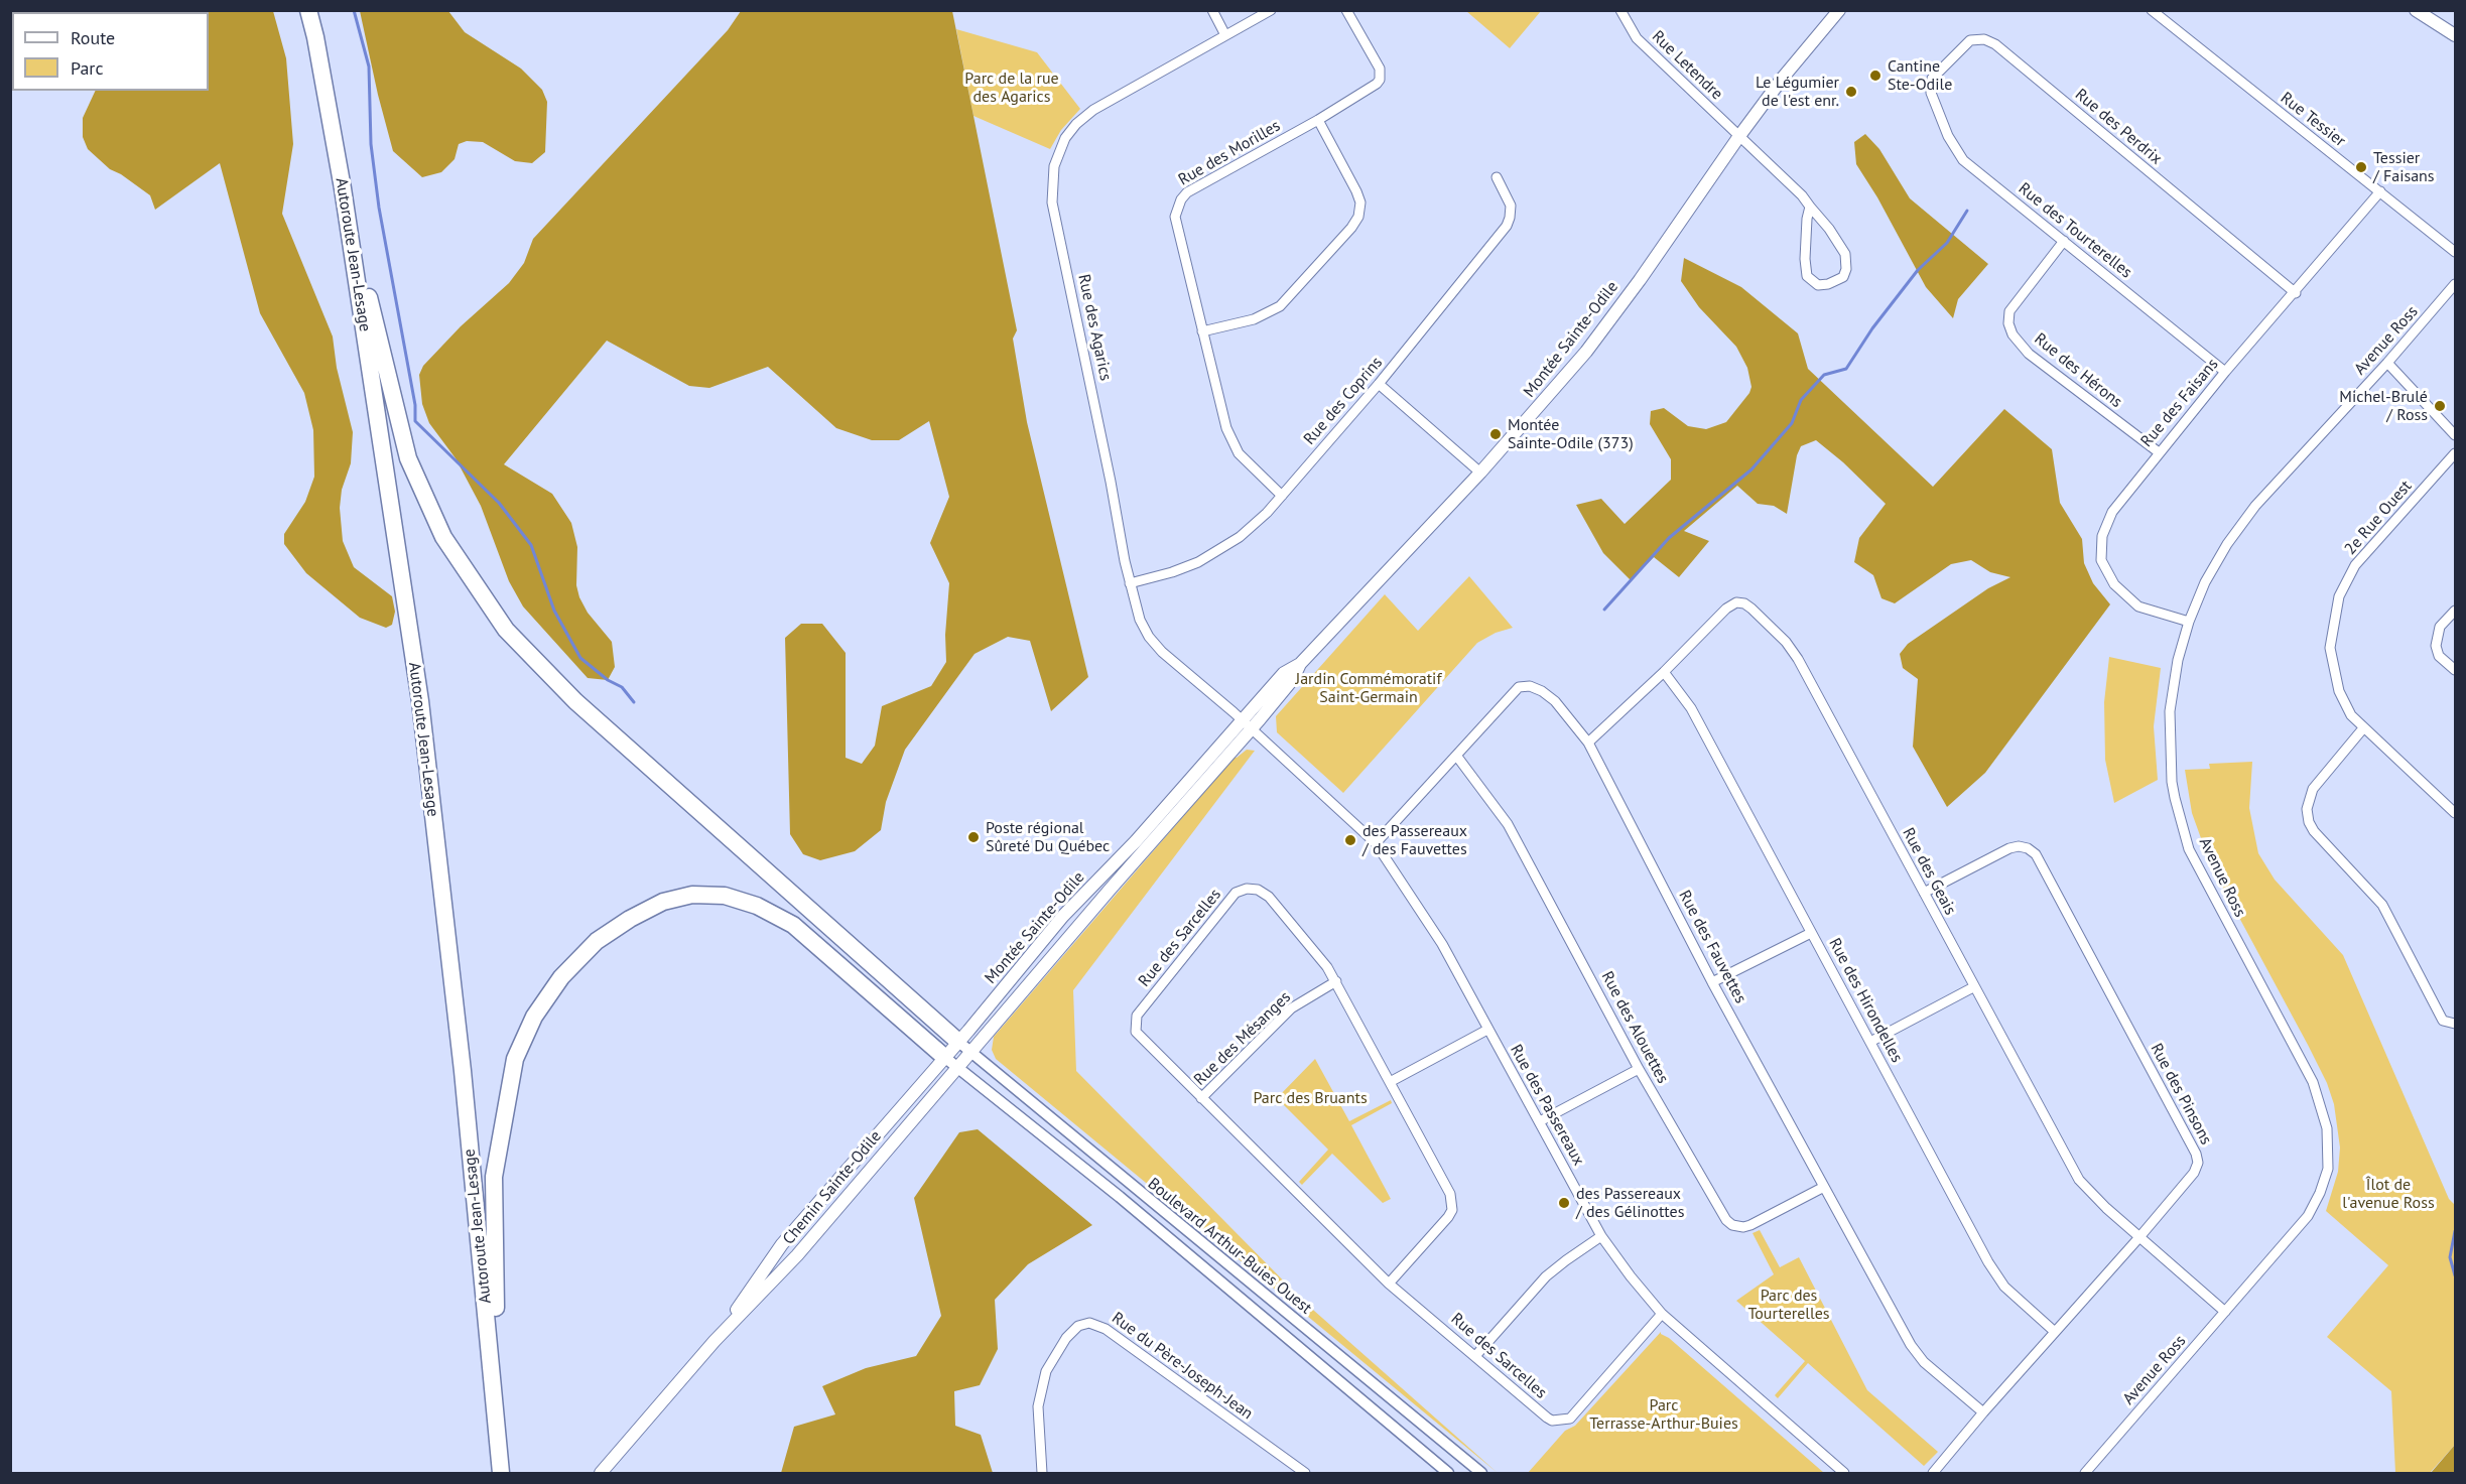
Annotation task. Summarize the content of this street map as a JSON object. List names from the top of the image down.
{
  "streets": {
    "highway": ["Autoroute Jean-Lesage"],
    "main road": ["Montée Sainte-Odile", "Chemin Sainte-Odile"],
    "street": [
      "Rue Letendre",
      "Rue Tessier",
      "Rue des Perdrix",
      "Rue des Morilles",
      "Rue des Tourterelles",
      "Rue des Agarics",
      "Avenue Ross",
      "Rue des Hérons",
      "Rue des Coprins",
      "Rue des Faisans",
      "2e Rue Ouest",
      "Rue des Geais",
      "Rue des Sarcelles",
      "Rue des Fauvettes",
      "Rue des Hirondelles",
      "Rue des Alouettes",
      "Rue des Mésanges",
      "Rue des Pinsons",
      "Rue des Passereaux",
      "Boulevard Arthur-Buies Ouest",
      "Rue du Père-Joseph-Jean"
    ]
  },
  "crossings": [
    ["Rue Letendre", "Montée Sainte-Odile"],
    ["Rue Tessier", "Rue des Faisans"],
    ["Rue des Perdrix", "Rue des Tourterelles"],
    ["Rue des Perdrix", "Rue des Faisans"],
    ["Rue des Morilles", "Rue des Coprins"],
    ["Rue des Tourterelles", "Rue des Hérons"],
    ["Rue des Tourterelles", "Rue des Faisans"],
    ["Rue des Agarics", "Montée Sainte-Odile"],
    ["Rue des Agarics", "Rue des Coprins"],
    ["Rue des Agarics", "Rue des Passereaux"],
    ["Montée Sainte-Odile", "Rue des Passereaux"],
    ["Montée Sainte-Odile", "Chemin Sainte-Odile"],
    ["Montée Sainte-Odile", "Boulevard Arthur-Buies Ouest"],
    ["Avenue Ross", "Rue des Faisans"],
    ["Avenue Ross", "Rue des Geais"],
    ["Rue des Hérons", "Rue des Faisans"],
    ["Rue des Geais", "Rue des Fauvettes"],
    ["Rue des Geais", "Rue des Hirondelles"],
    ["Rue des Geais", "Rue des Pinsons"],
    ["Rue des Sarcelles", "Rue des Mésanges"],
    ["Rue des Sarcelles", "Rue des Passereaux"],
    ["Rue des Fauvettes", "Rue des Alouettes"],
    ["Rue des Fauvettes", "Rue des Pinsons"],
    ["Rue des Fauvettes", "Rue des Passereaux"],
    ["Rue des Hirondelles", "Rue des Pinsons"],
    ["Chemin Sainte-Odile", "Boulevard Arthur-Buies Ouest"]
  ],
  "parks": [
    "Parc de la rue des Agarics",
    "Jardin Commémoratif Saint-Germain",
    "Parc des Bruants",
    "Îlot de l'avenue Ross",
    "Parc des Tourterelles",
    "Parc Terrasse-Arthur-Buies"
  ],
  "places": [
    "Cantine Ste-Odile",
    "Le Légumier de l'est enr.",
    "Tessier / Faisans",
    "Michel-Brulé / Ross",
    "Montée Sainte-Odile (373)",
    "Poste régional Sûreté Du Québec",
    "des Passereaux / des Fauvettes",
    "des Passereaux / des Gélinottes"
  ],
  "legend": ["Route", "Parc"]
}
